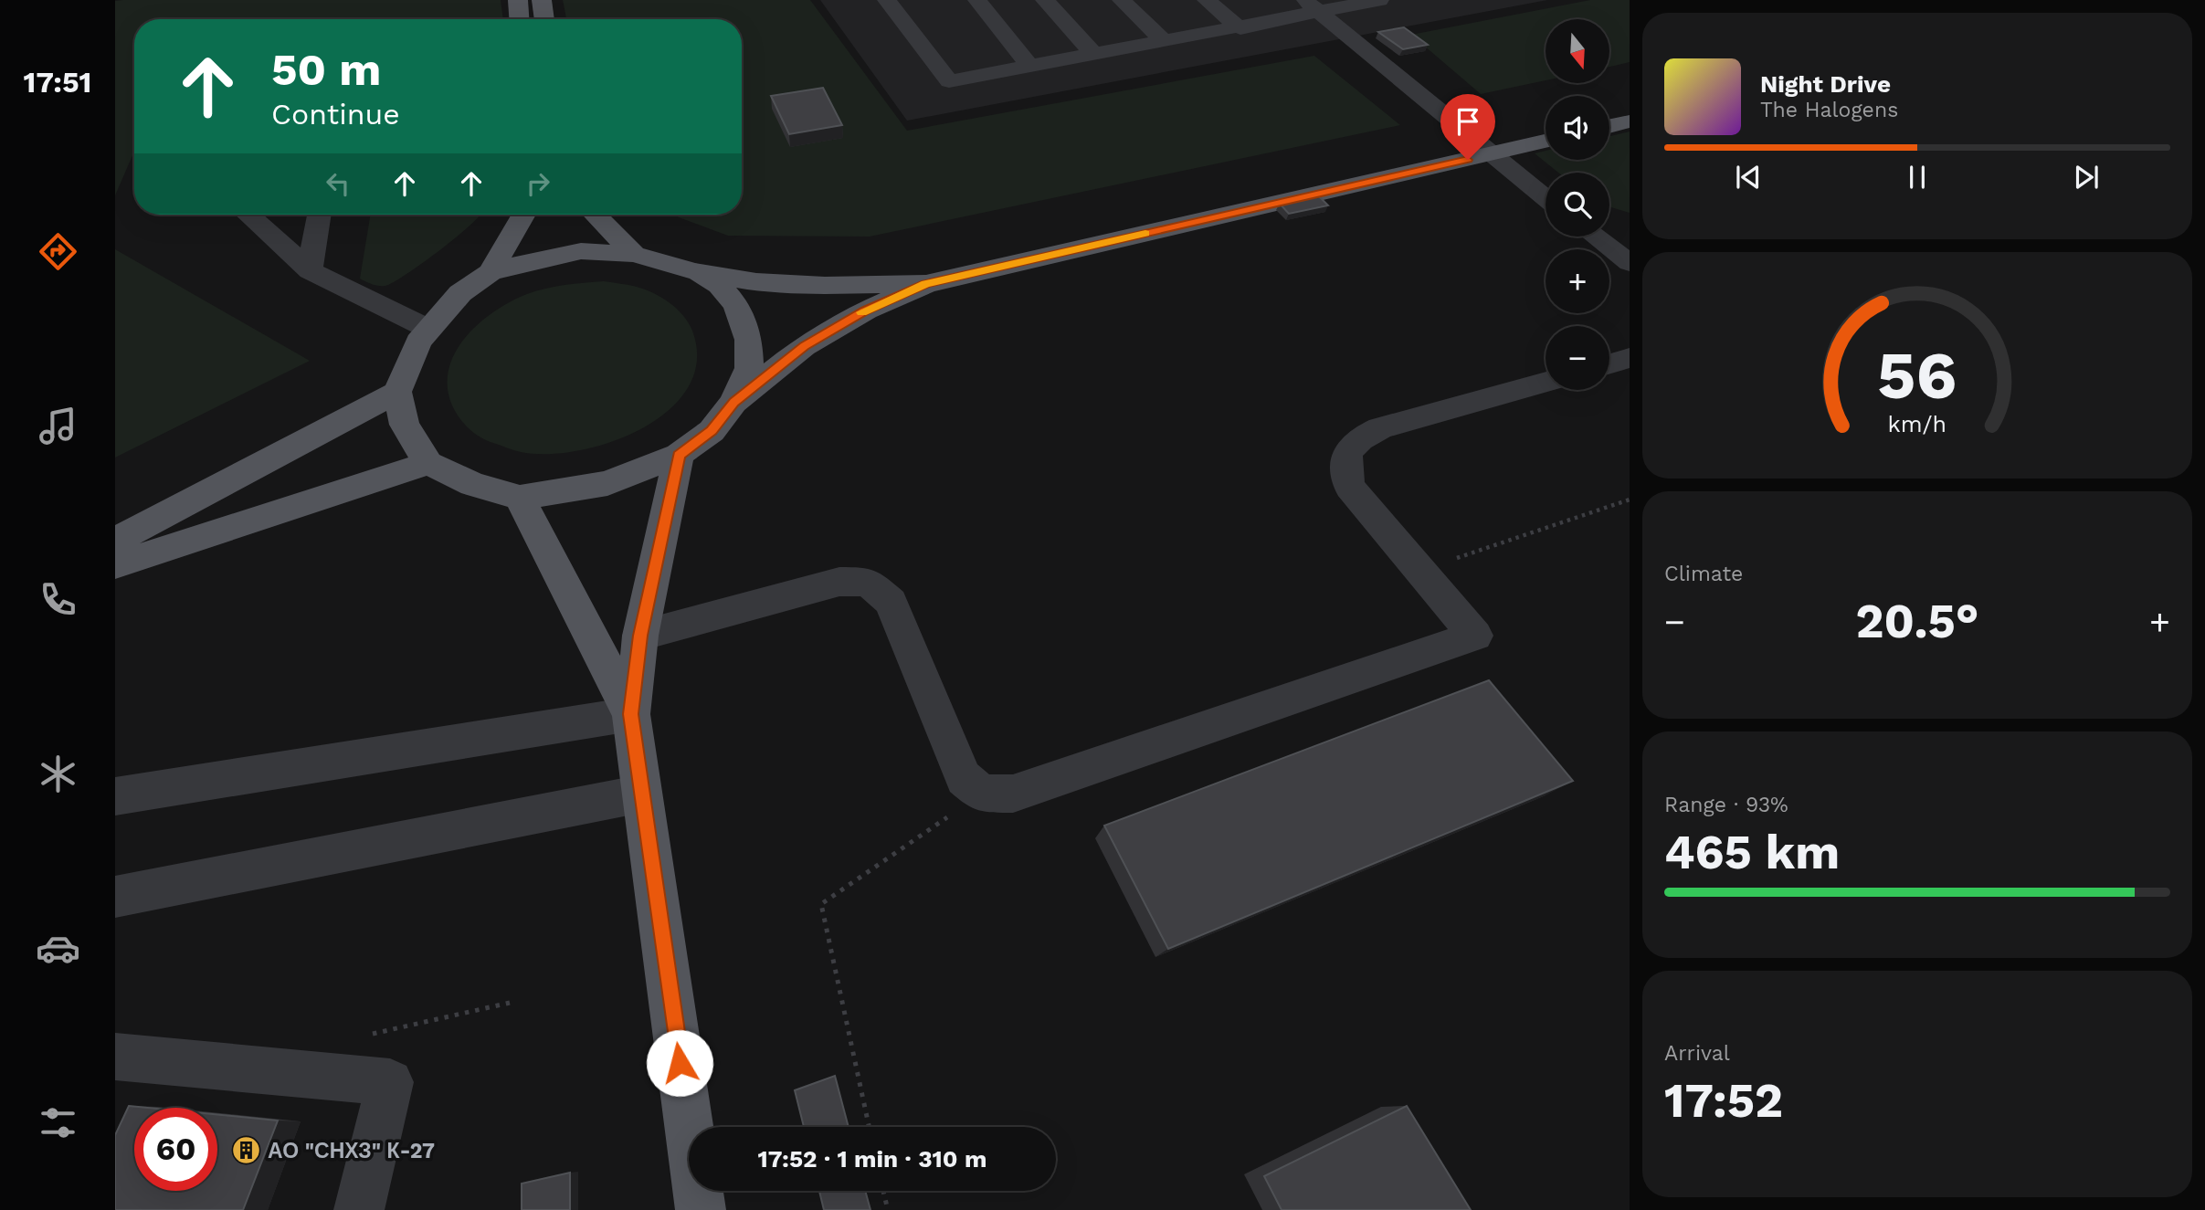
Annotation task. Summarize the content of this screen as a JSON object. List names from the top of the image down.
{
  "places": {
    "building": ["АО \"СНХЗ\" К-27"]
  },
  "north": "bottom",
  "page": {
    "tabs": "17:51",
    "map_buttons": ["+", "−"],
    "turn": ["50 m", "Continue"],
    "song": ["Night Drive", "The Halogens"],
    "tile": [
      "Climate",
      ["Range · 93%", "465 km"],
      ["Arrival", "17:52"]
    ],
    "heat": ["−", "20.5°", "+"],
    "limit": "60",
    "trip": "17:52 · 1 min · 310 m",
    "gauge": ["56", "km/h"]
  }
}
